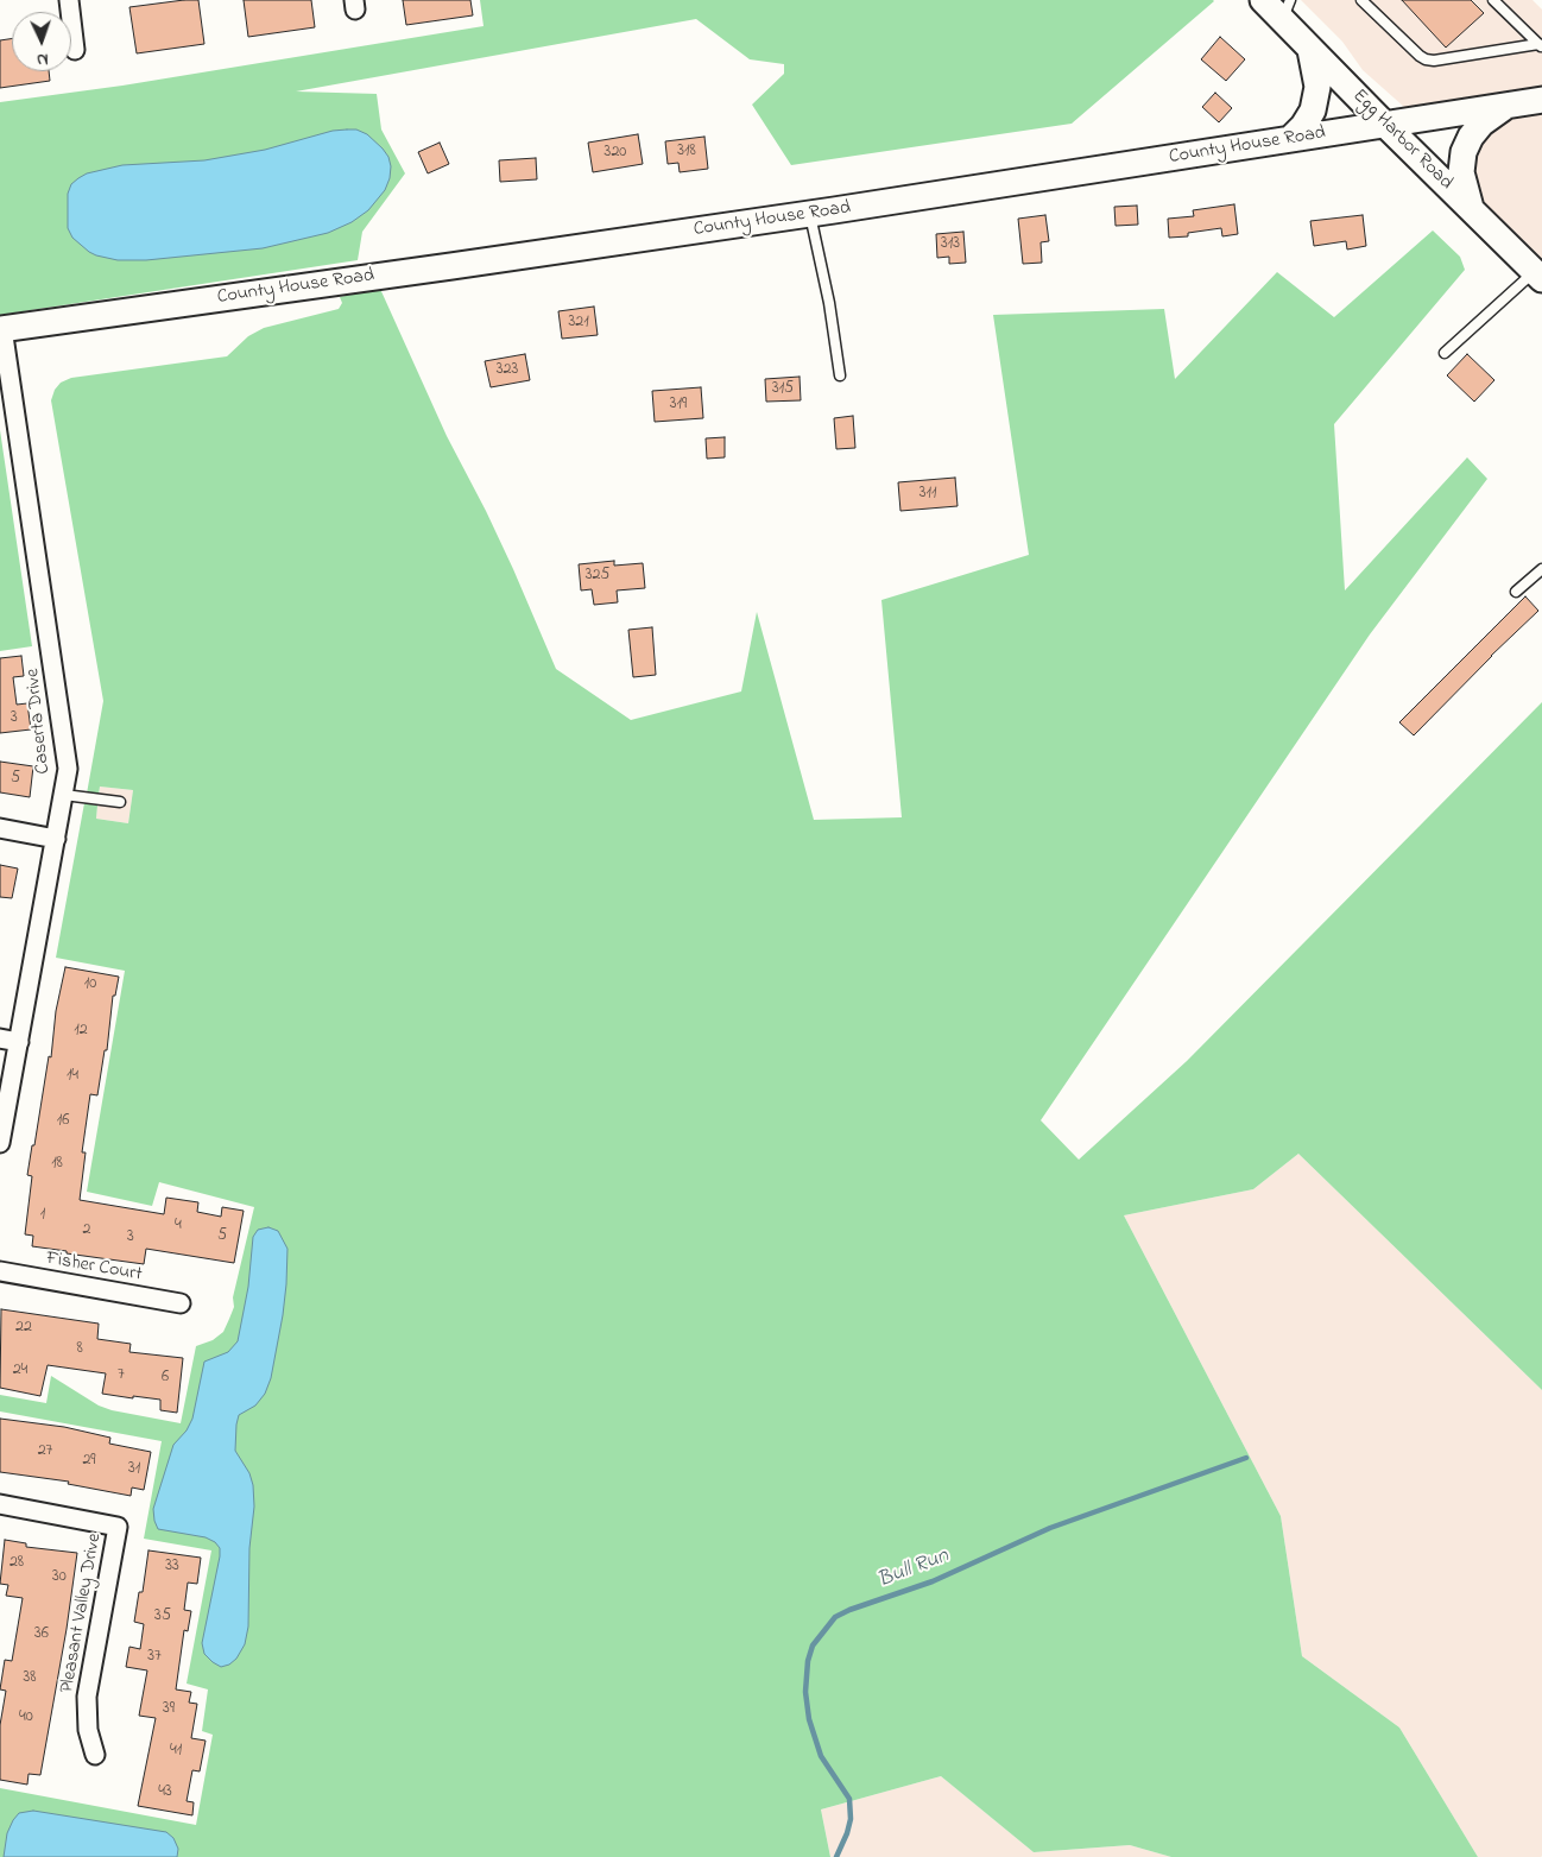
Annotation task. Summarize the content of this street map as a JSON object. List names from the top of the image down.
{
  "streets": {
    "street": [
      "Egg Harbor Road",
      "County House Road",
      "Caserta Drive",
      "Fisher Court",
      "Pleasant Valley Drive"
    ]
  },
  "crossings": [
    ["Egg Harbor Road", "County House Road"],
    ["County House Road", "Caserta Drive"]
  ],
  "water": ["Bull Run"],
  "house_numbers": [
    "318",
    "320",
    "313",
    "321",
    "323",
    "315",
    "319",
    "311",
    "325",
    "3",
    "5",
    "10",
    "12",
    "14",
    "16",
    "18",
    "1",
    "4",
    "2",
    "5",
    "3",
    "22",
    "8",
    "24",
    "7",
    "6",
    "27",
    "29",
    "31",
    "28",
    "33",
    "30",
    "35",
    "36",
    "37",
    "38",
    "39",
    "40",
    "41",
    "43"
  ],
  "north": "bottom"
}
